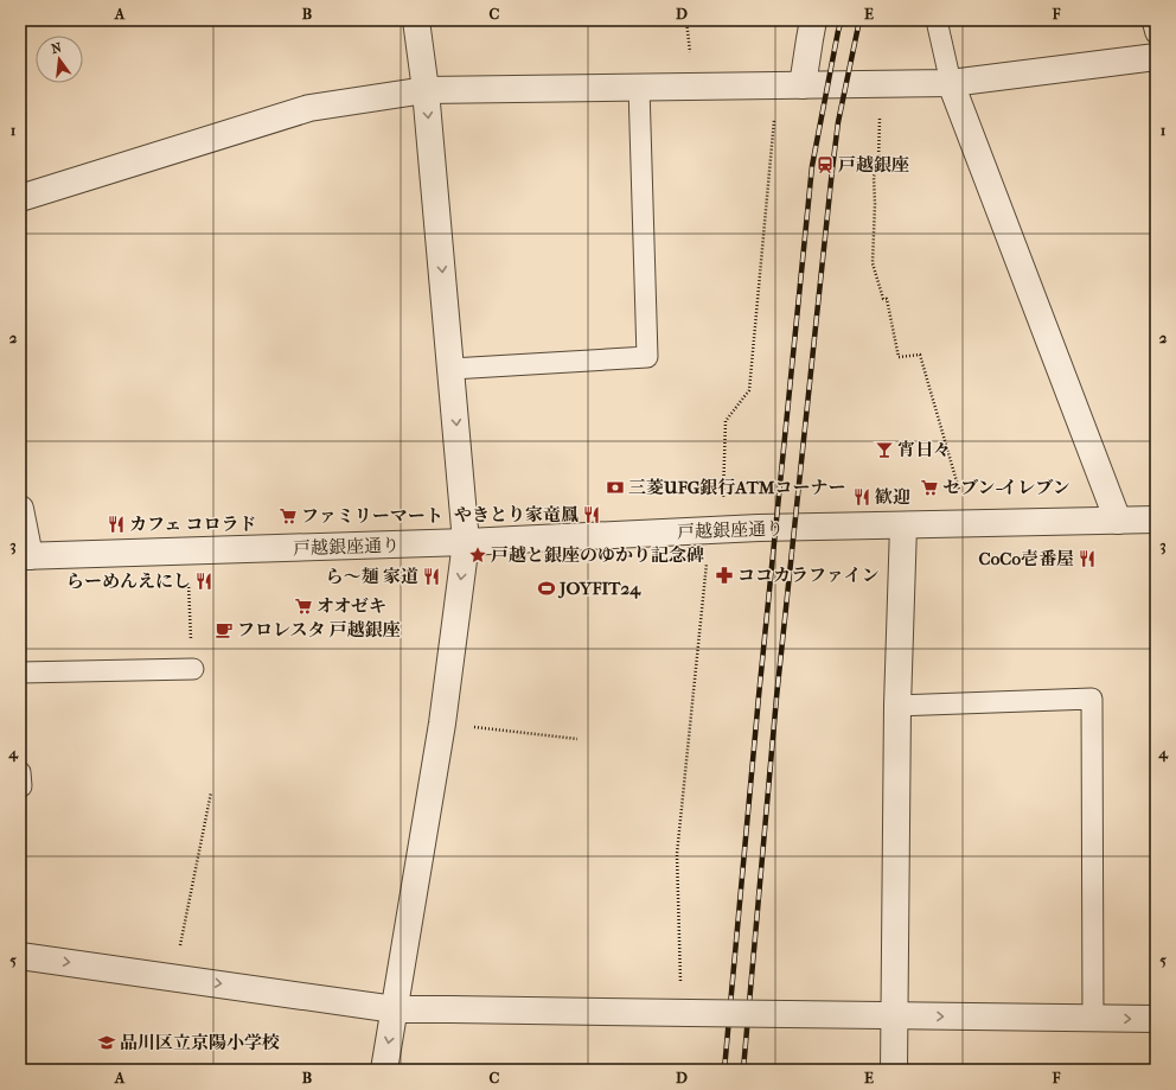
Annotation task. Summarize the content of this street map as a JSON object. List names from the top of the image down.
{
  "streets": {
    "street": ["戸越銀座通り"]
  },
  "places": {
    "station": ["戸越銀座"],
    "bar": ["宵日々"],
    "bank": ["三菱UFG銀行ATMコーナー"],
    "supermarket": ["セブン-イレブン", "ファミリーマート", "オオゼキ"],
    "restaurant": [
      "歓迎",
      "やきとり家竜鳳",
      "カフェ コロラド",
      "CoCo壱番屋",
      "ら～麺 家道",
      "らーめんえにし"
    ],
    "place": ["戸越と銀座のゆかり記念碑"],
    "pharmacy": ["ココカラファイン"],
    "sports": ["JOYFIT24"],
    "cafe": ["フロレスタ 戸越銀座"],
    "school or university": ["品川区立京陽小学校"]
  },
  "north": "top",
  "grid": {
    "columns": [
      "A",
      "B",
      "C",
      "D",
      "E",
      "F"
    ],
    "rows": [
      "1",
      "2",
      "3",
      "4",
      "5"
    ]
  }
}
